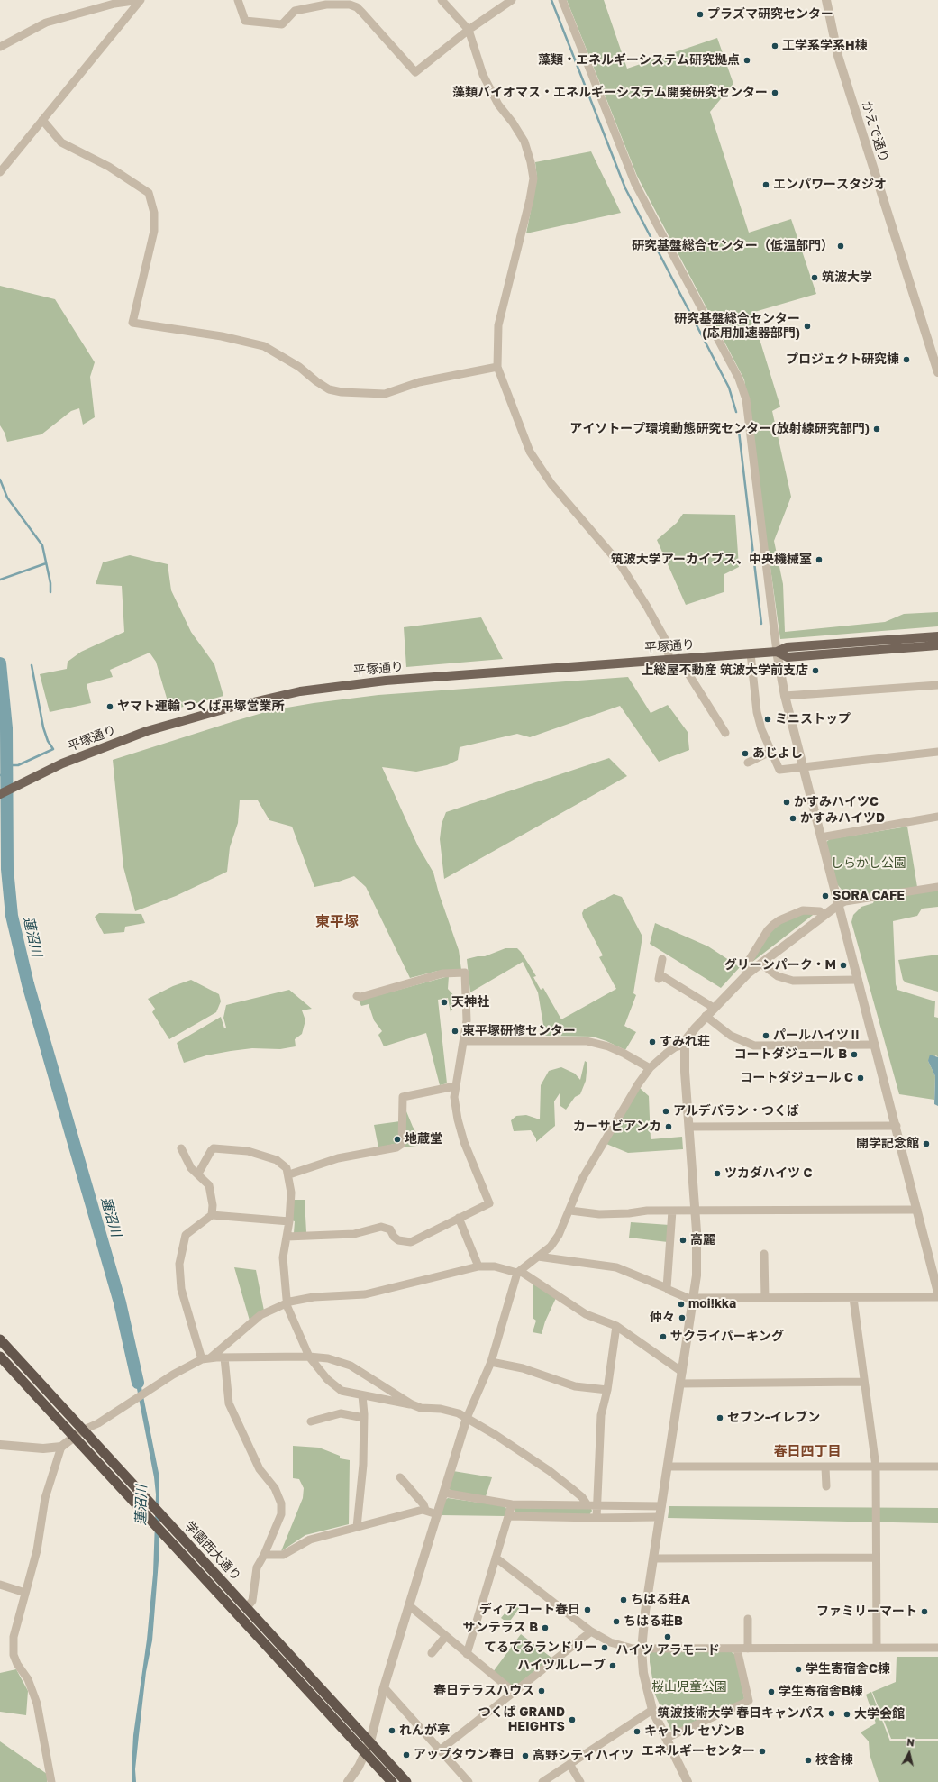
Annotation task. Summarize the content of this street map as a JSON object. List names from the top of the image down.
{
  "streets": {
    "highway": ["学園西大通り"],
    "main road": ["平塚通り"],
    "street": ["かえで通り"]
  },
  "districts": ["東平塚", "春日四丁目"],
  "water": ["蓮沼川"],
  "parks": ["しらかし公園", "桜山児童公園"],
  "places": [
    "プラズマ研究センター",
    "工学系学系H棟",
    "藻類・エネルギーシステム研究拠点",
    "藻類バイオマス・エネルギーシステム開発研究センター",
    "エンパワースタジオ",
    "研究基盤総合センター（低温部門）",
    "筑波大学",
    "研究基盤総合センター (応用加速器部門)",
    "プロジェクト研究棟",
    "アイソトープ環境動態研究センター(放射線研究部門)",
    "筑波大学アーカイブス、中央機械室",
    "上総屋不動産 筑波大学前支店",
    "ヤマト運輸 つくば平塚営業所",
    "ミニストップ",
    "あじよし",
    "かすみハイツC",
    "かすみハイツD",
    "SORA CAFE",
    "グリーンパーク・M",
    "天神社",
    "東平塚研修センター",
    "パールハイツⅡ",
    "すみれ荘",
    "コートダジュール B",
    "コートダジュール C",
    "アルデバラン・つくば",
    "カーサビアンカ",
    "地蔵堂",
    "開学記念館",
    "ツカダハイツ C",
    "高麗",
    "moi!kka",
    "仲々",
    "サクライパーキング",
    "セブン-イレブン",
    "ちはる荘A",
    "ディアコート春日",
    "ファミリーマート",
    "ちはる荘B",
    "サンテラス B",
    "ハイツ アラモード",
    "てるてるランドリー",
    "ハイツルレーブ",
    "学生寄宿舎C棟",
    "春日テラスハウス",
    "学生寄宿舎B棟",
    "筑波技術大学 春日キャンパス",
    "大学会館",
    "つくば GRAND HEIGHTS",
    "れんが亭",
    "キャトル セゾンB",
    "エネルギーセンター",
    "アップタウン春日",
    "高野シティハイツ",
    "校舎棟"
  ],
  "north": "top"
}
